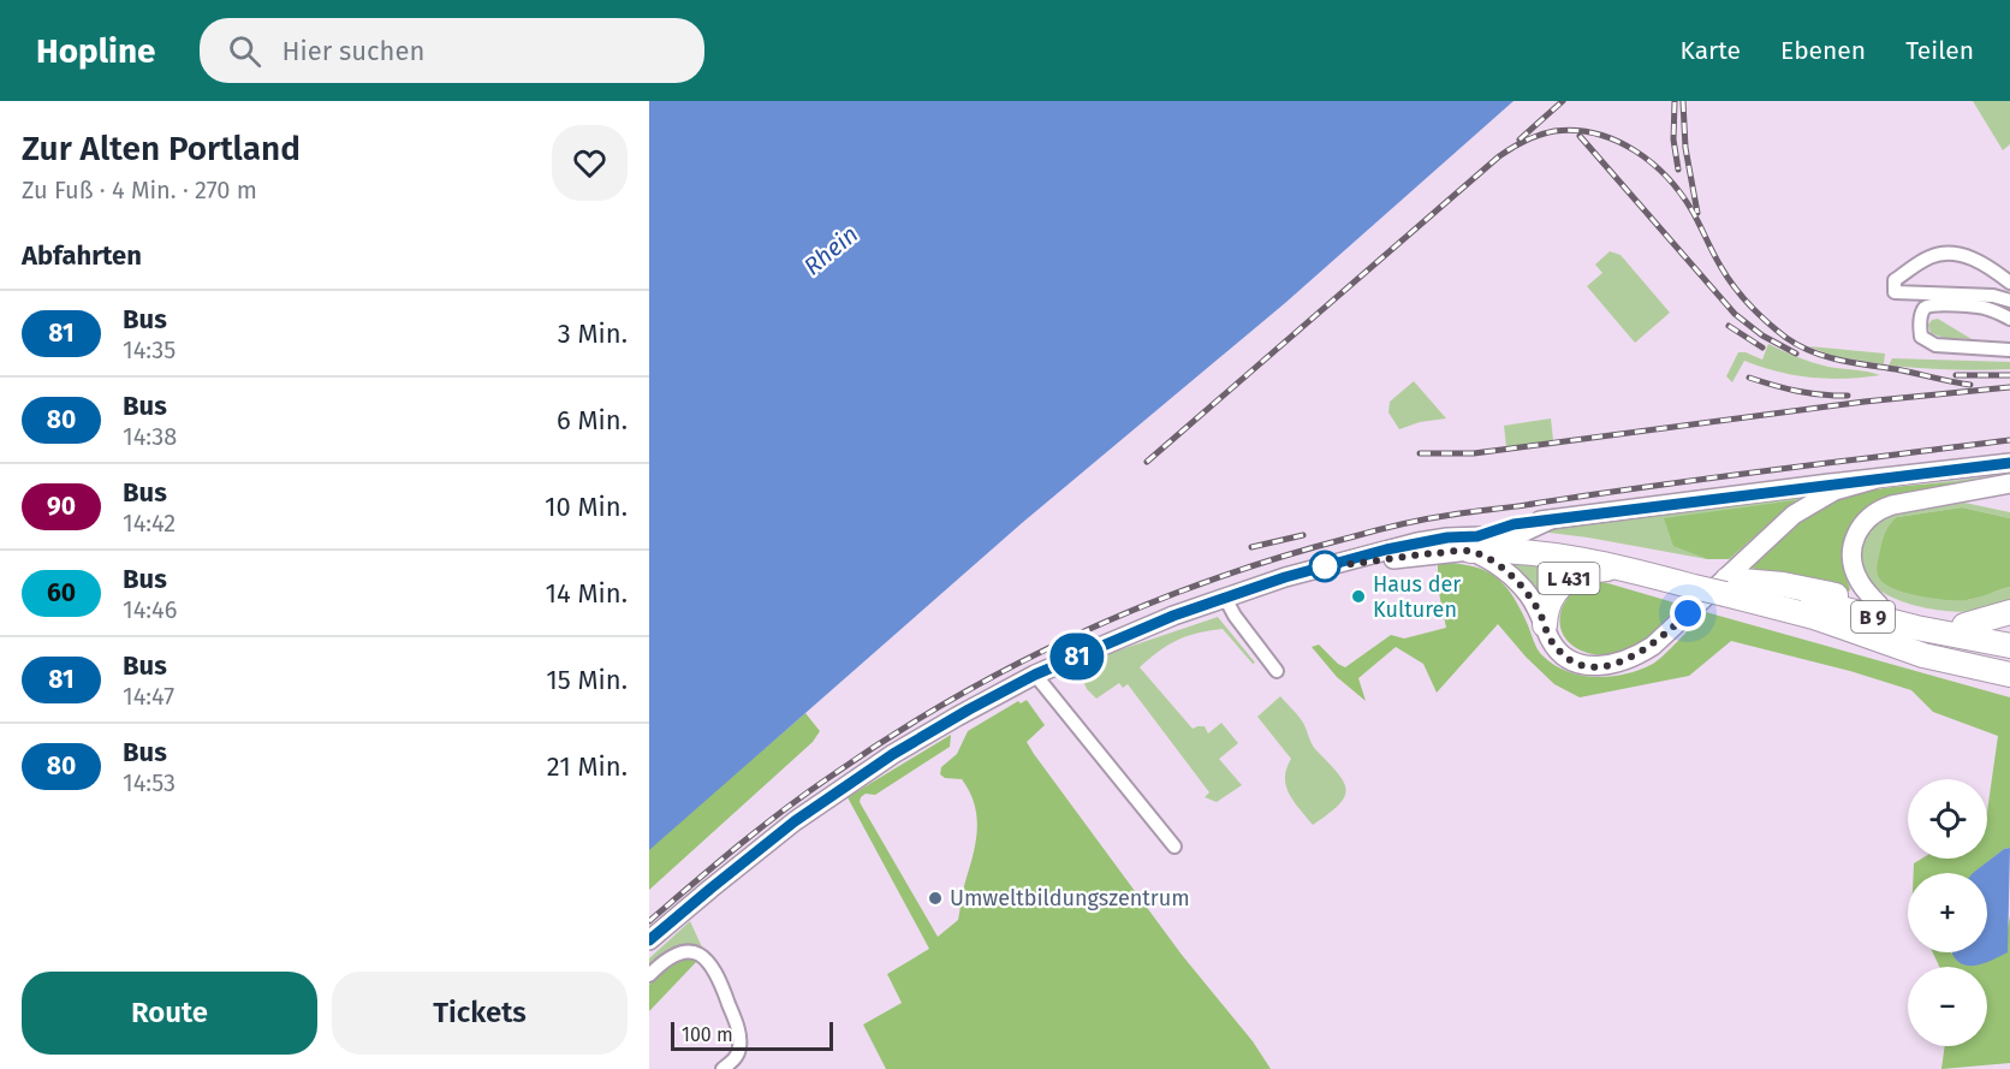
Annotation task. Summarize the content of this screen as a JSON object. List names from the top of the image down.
{
  "streets": {
    "highway": ["L 431", "B 9"]
  },
  "crossings": [
    ["L 431", "B 9"]
  ],
  "water": ["Rhein"],
  "places": ["Haus der Kulturen", "Umweltbildungszentrum"],
  "lines": ["bus line 81"],
  "scale_bar": "100 m",
  "page": {
    "header": "Hopline",
    "search": "Hier suchen",
    "nav": ["Karte", "Ebenen", "Teilen"],
    "heading": [
      ["Zur Alten Portland", "Zu Fuß · 4 Min. · 270 m"],
      "Abfahrten"
    ],
    "on_map": "81",
    "list": [
      {
        "mark": "81",
        "name": "Bus",
        "note": "14:35",
        "value": "3 Min."
      },
      {
        "mark": "80",
        "name": "Bus",
        "note": "14:38",
        "value": "6 Min."
      },
      {
        "mark": "90",
        "name": "Bus",
        "note": "14:42",
        "value": "10 Min."
      },
      {
        "mark": "60",
        "name": "Bus",
        "note": "14:46",
        "value": "14 Min."
      },
      {
        "mark": "81",
        "name": "Bus",
        "note": "14:47",
        "value": "15 Min."
      },
      {
        "mark": "80",
        "name": "Bus",
        "note": "14:53",
        "value": "21 Min."
      }
    ],
    "map_buttons": ["+", "−"],
    "buttons": ["Route", "Tickets"],
    "scale": "100 m"
  }
}
